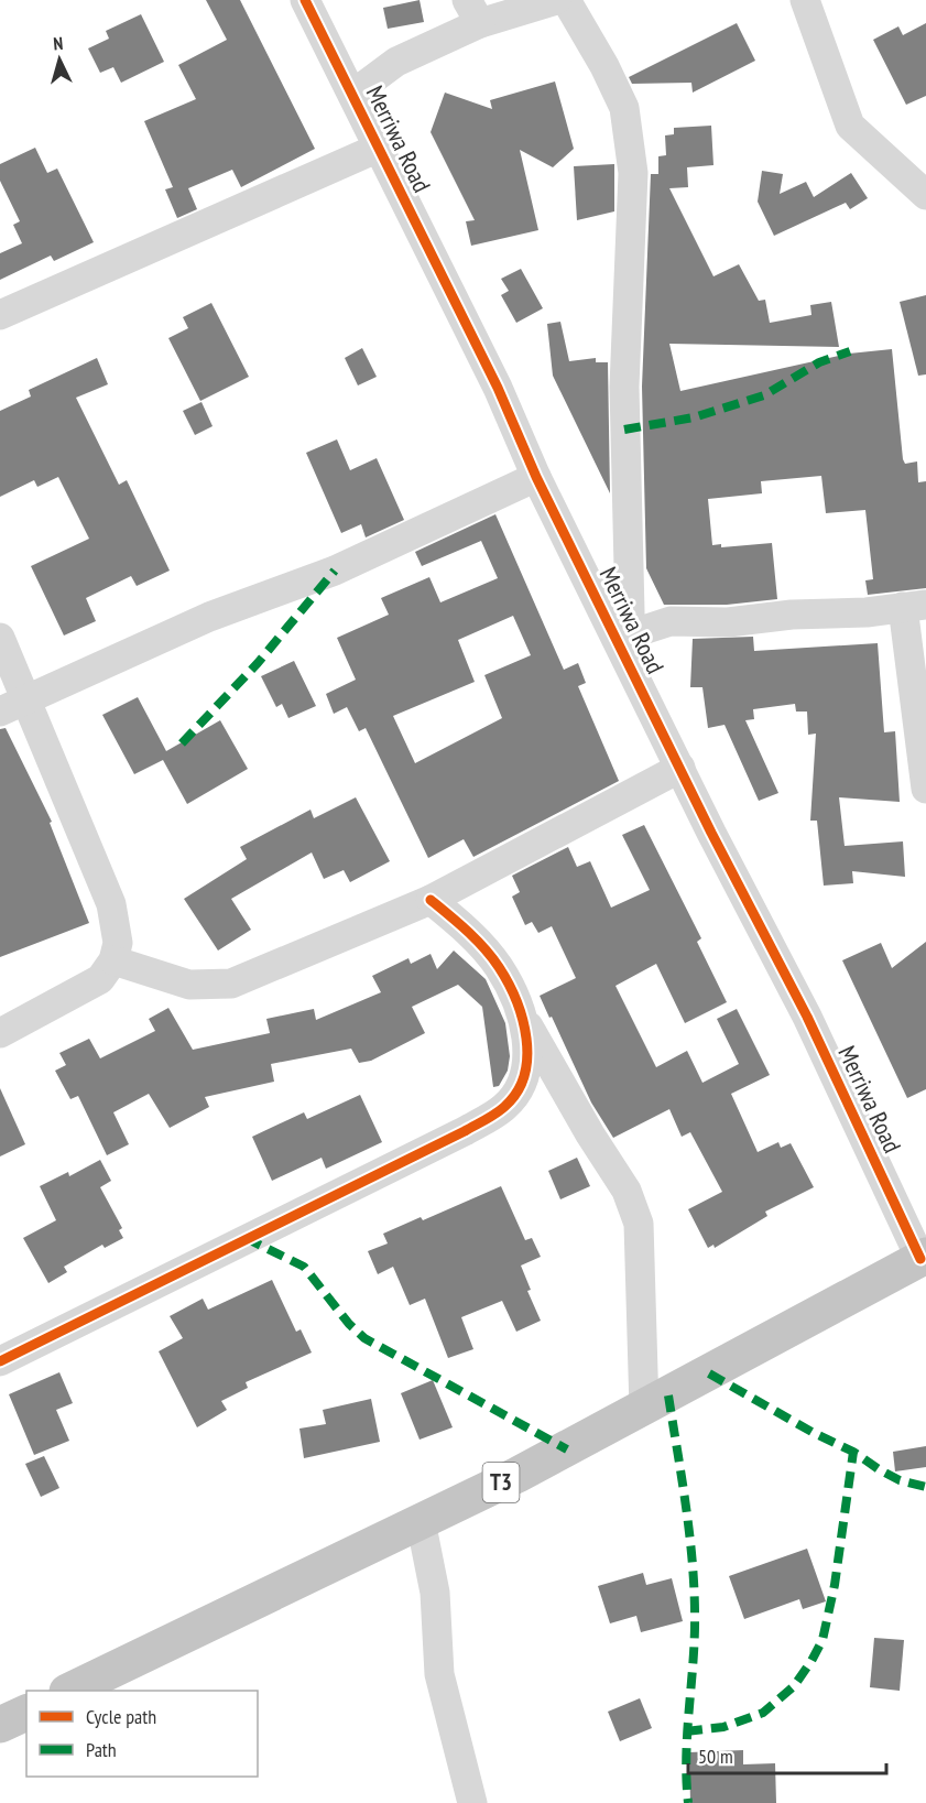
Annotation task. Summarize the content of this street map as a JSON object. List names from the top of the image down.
{
  "streets": {
    "highway": ["T3"],
    "street": ["Merriwa Road"]
  },
  "crossings": [
    ["Merriwa Road", "T3"]
  ],
  "legend": ["Cycle path", "Path"],
  "scale_bar": "50 m",
  "north": "top"
}
